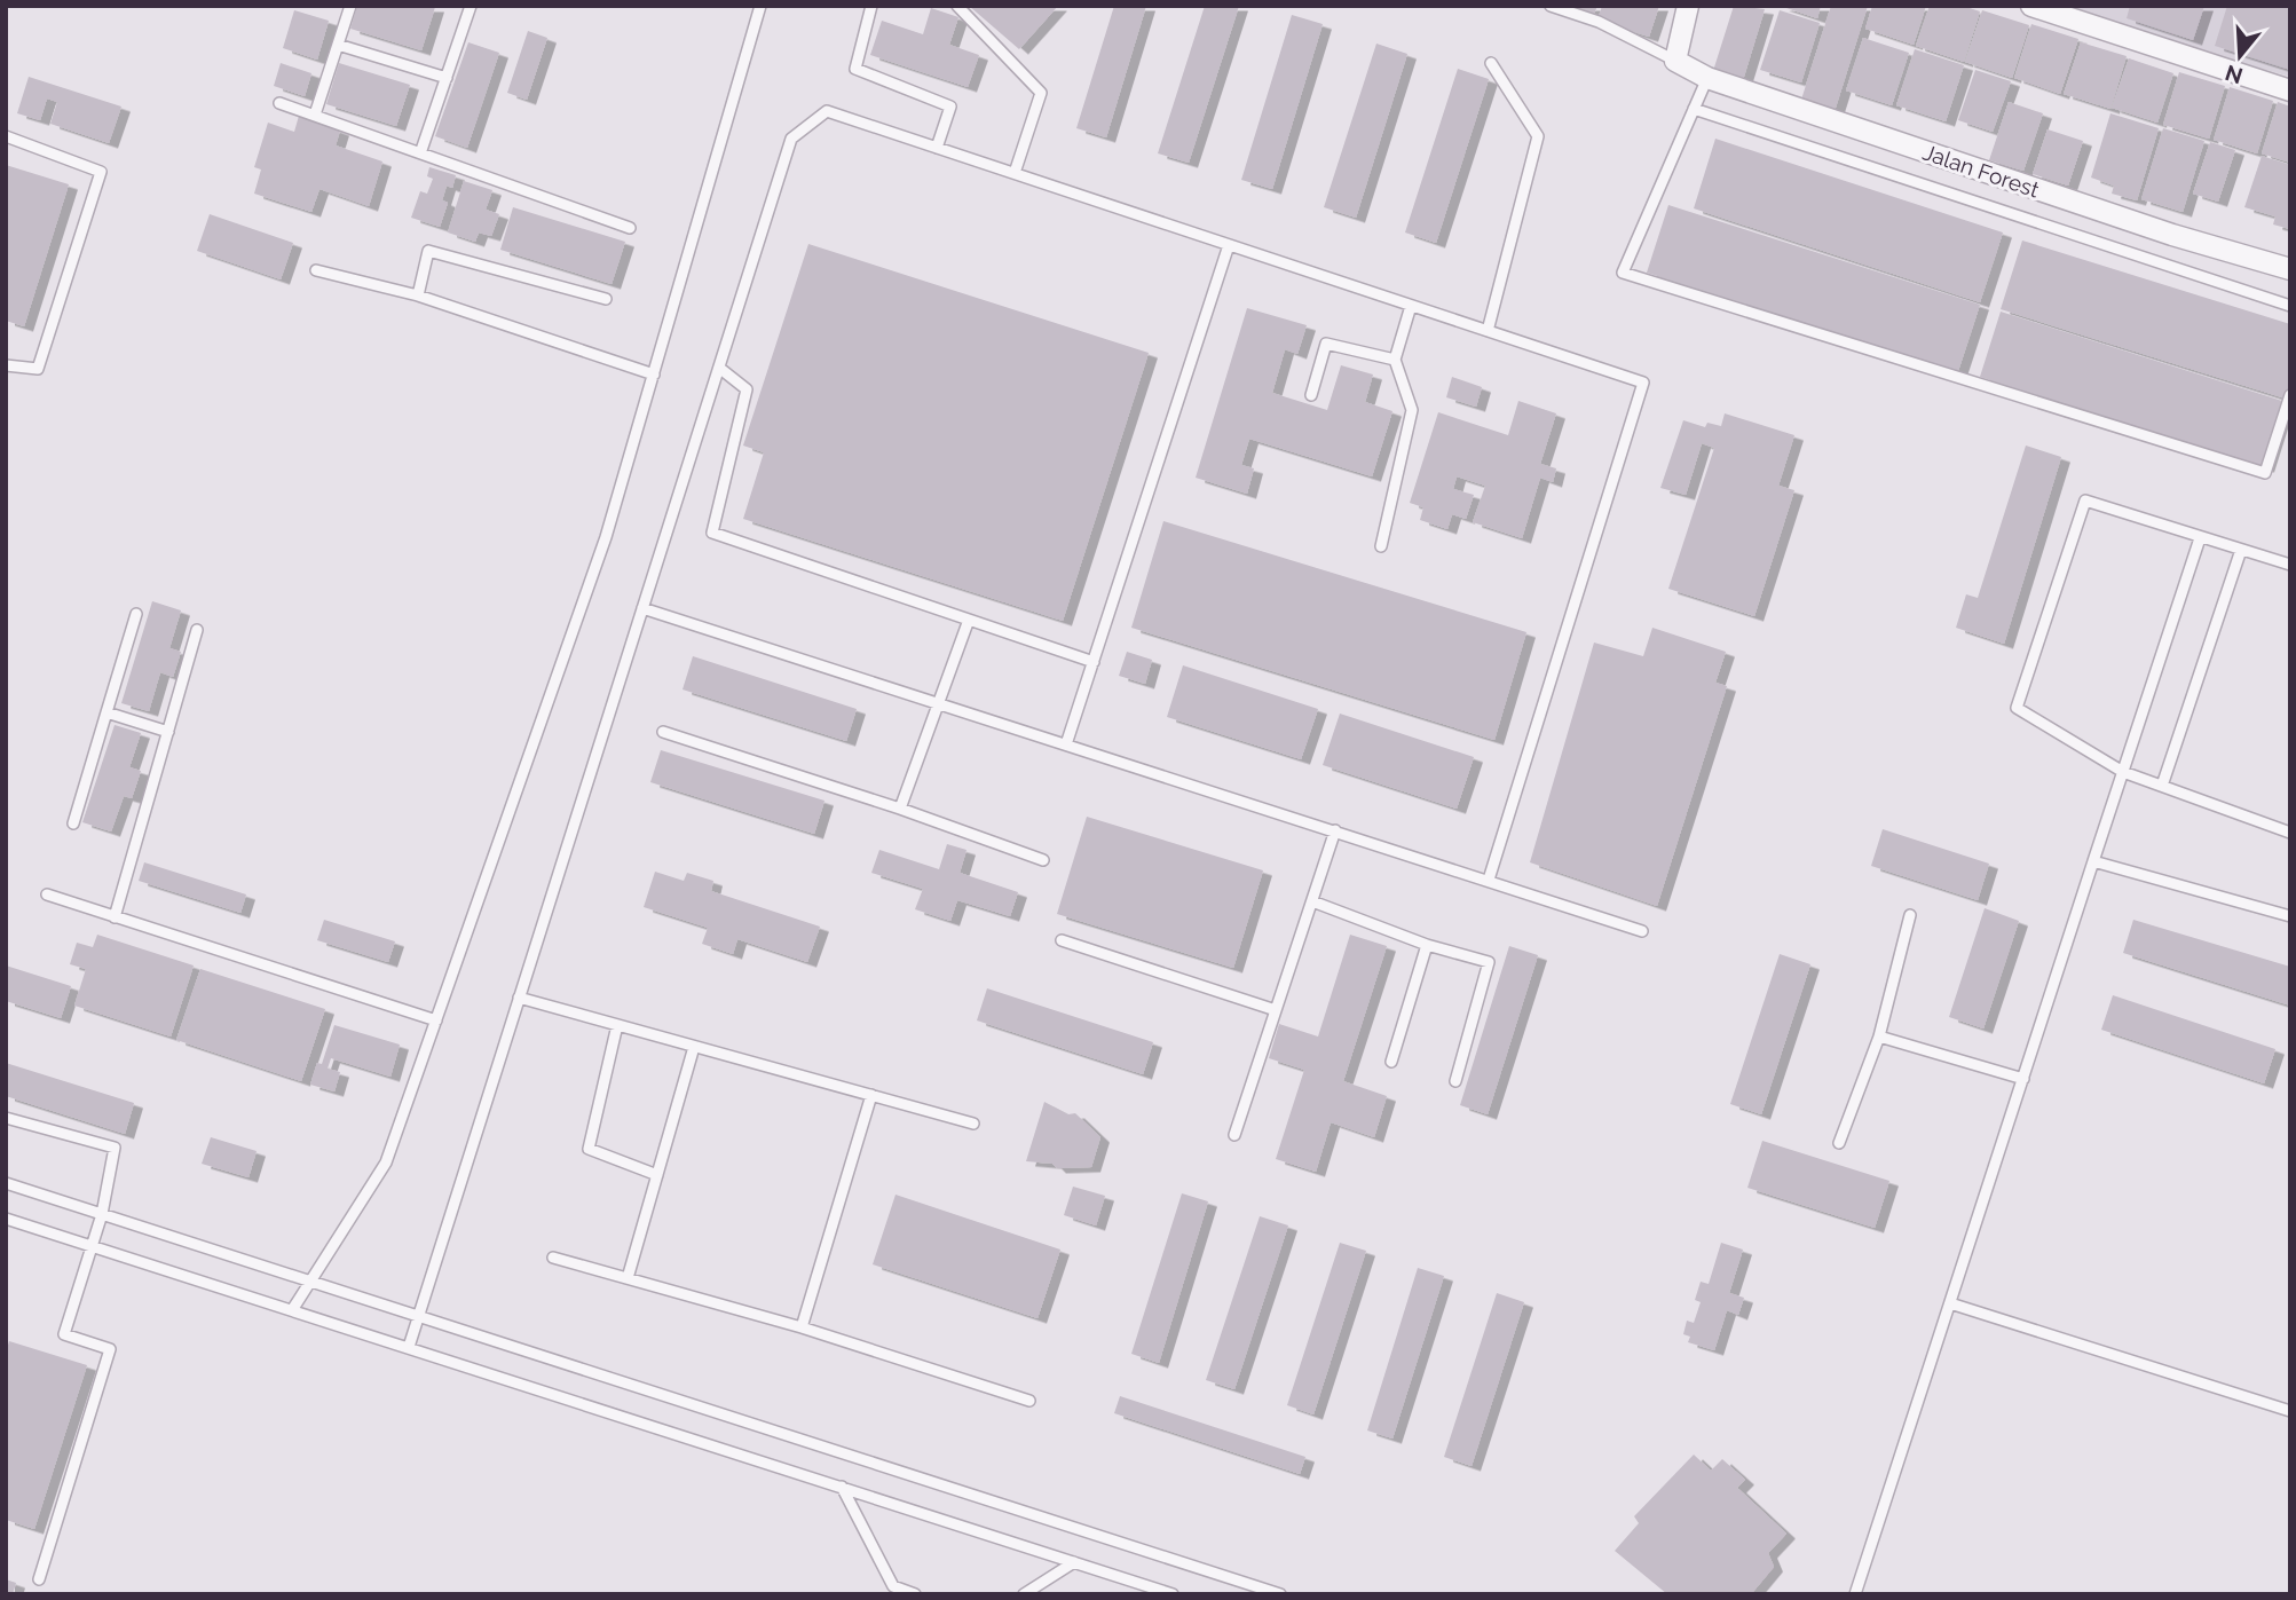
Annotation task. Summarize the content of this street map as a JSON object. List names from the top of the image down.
{
  "streets": {
    "street": ["Jalan Forest"]
  },
  "north": "bottom"
}
